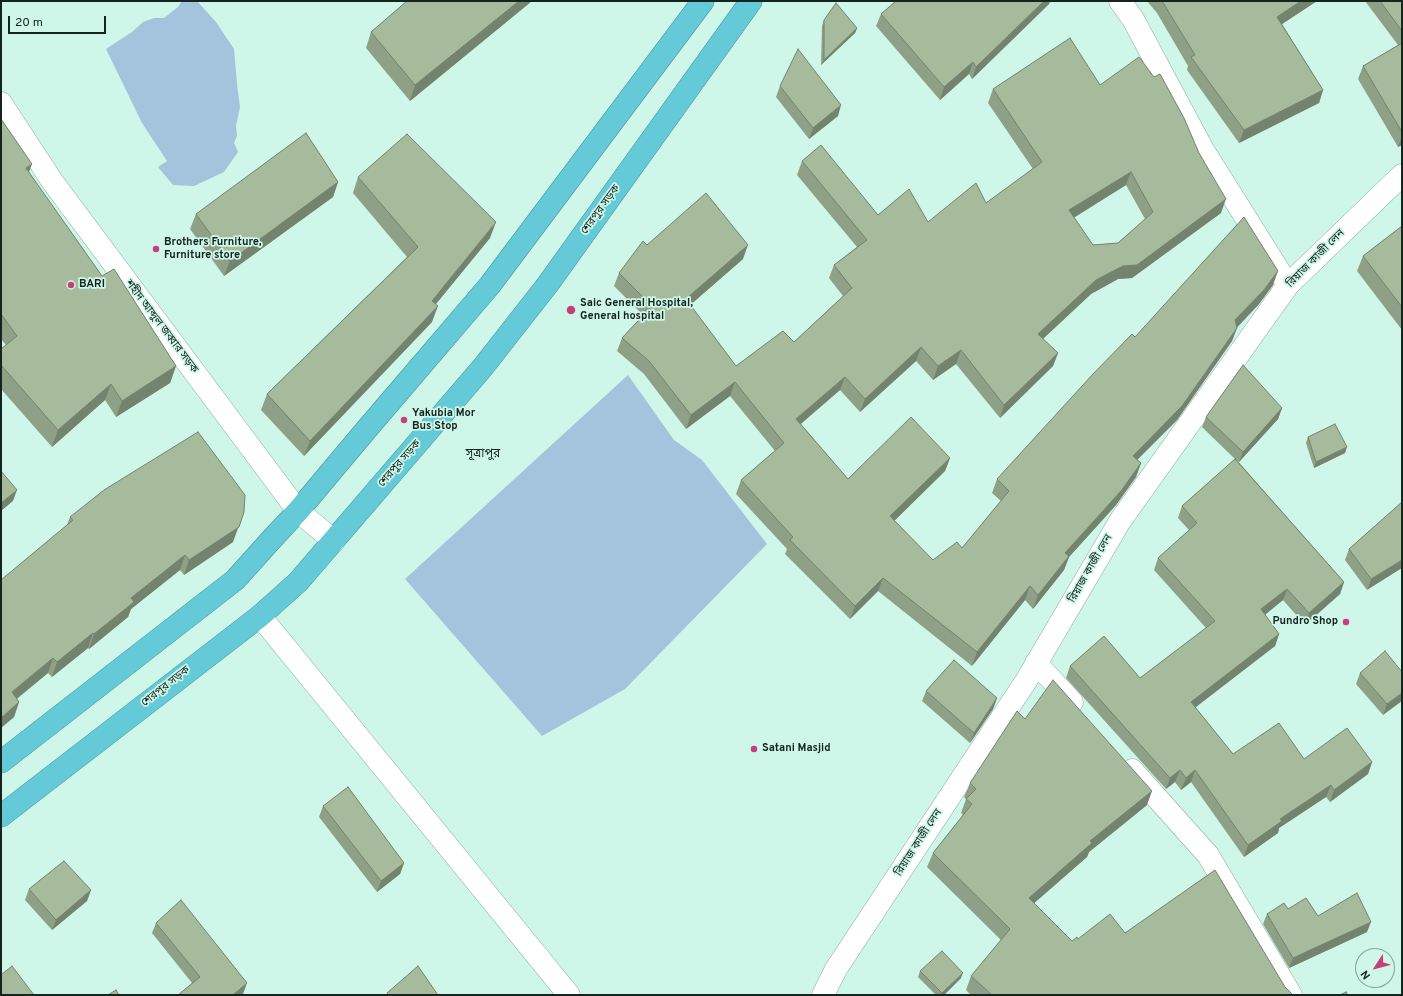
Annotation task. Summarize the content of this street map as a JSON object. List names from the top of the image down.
{
  "streets": {
    "highway": ["শেরপুর সড়ক"],
    "street": ["রিয়াজ কাজী লেন", "শহীদ আব্দুল জব্বার সড়ক"]
  },
  "crossings": [
    ["শেরপুর সড়ক", "শহীদ আব্দুল জব্বার সড়ক"]
  ],
  "districts": ["সূত্রাপুর"],
  "places": [
    "Brothers Furniture, Furniture store",
    "BARI",
    "Saic General Hospital, General hospital",
    "Yakubia Mor Bus Stop",
    "Pundro Shop",
    "Satani Masjid"
  ],
  "scale_bar": "20 m",
  "north": "bottom left"
}
